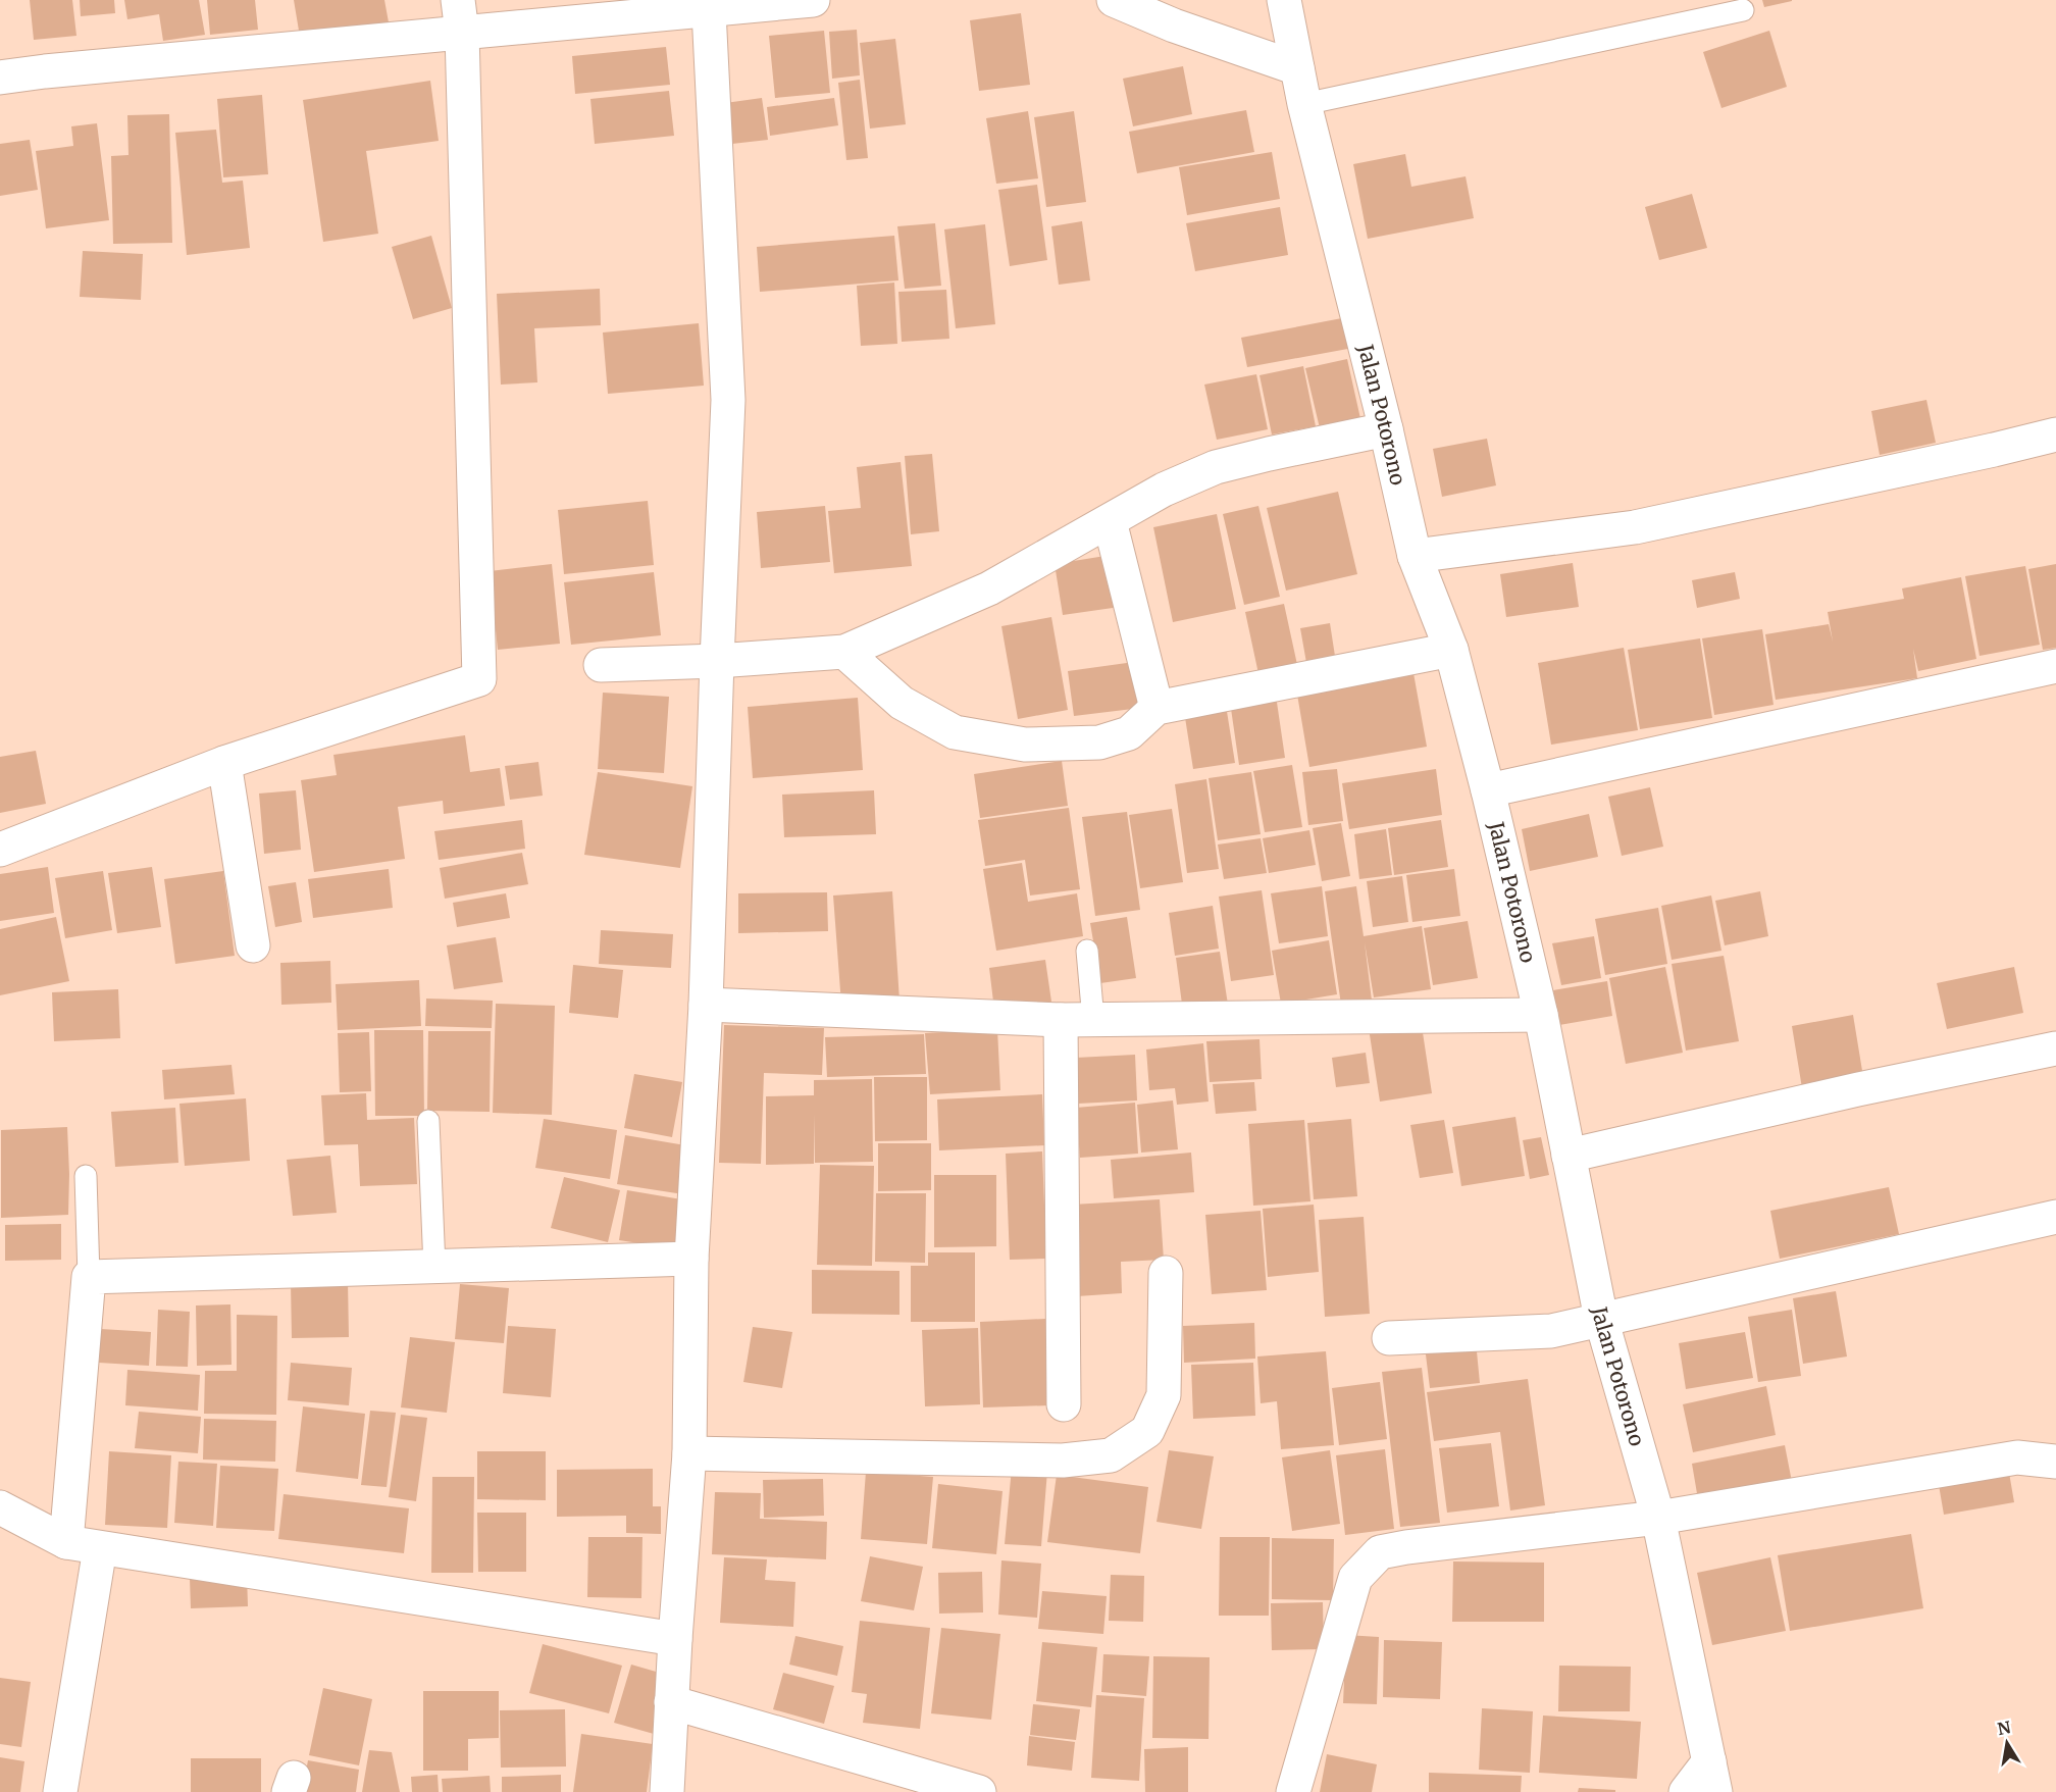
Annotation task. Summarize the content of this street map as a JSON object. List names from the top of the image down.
{
  "streets": {
    "street": ["Jalan Potorono"]
  },
  "north": "top"
}
